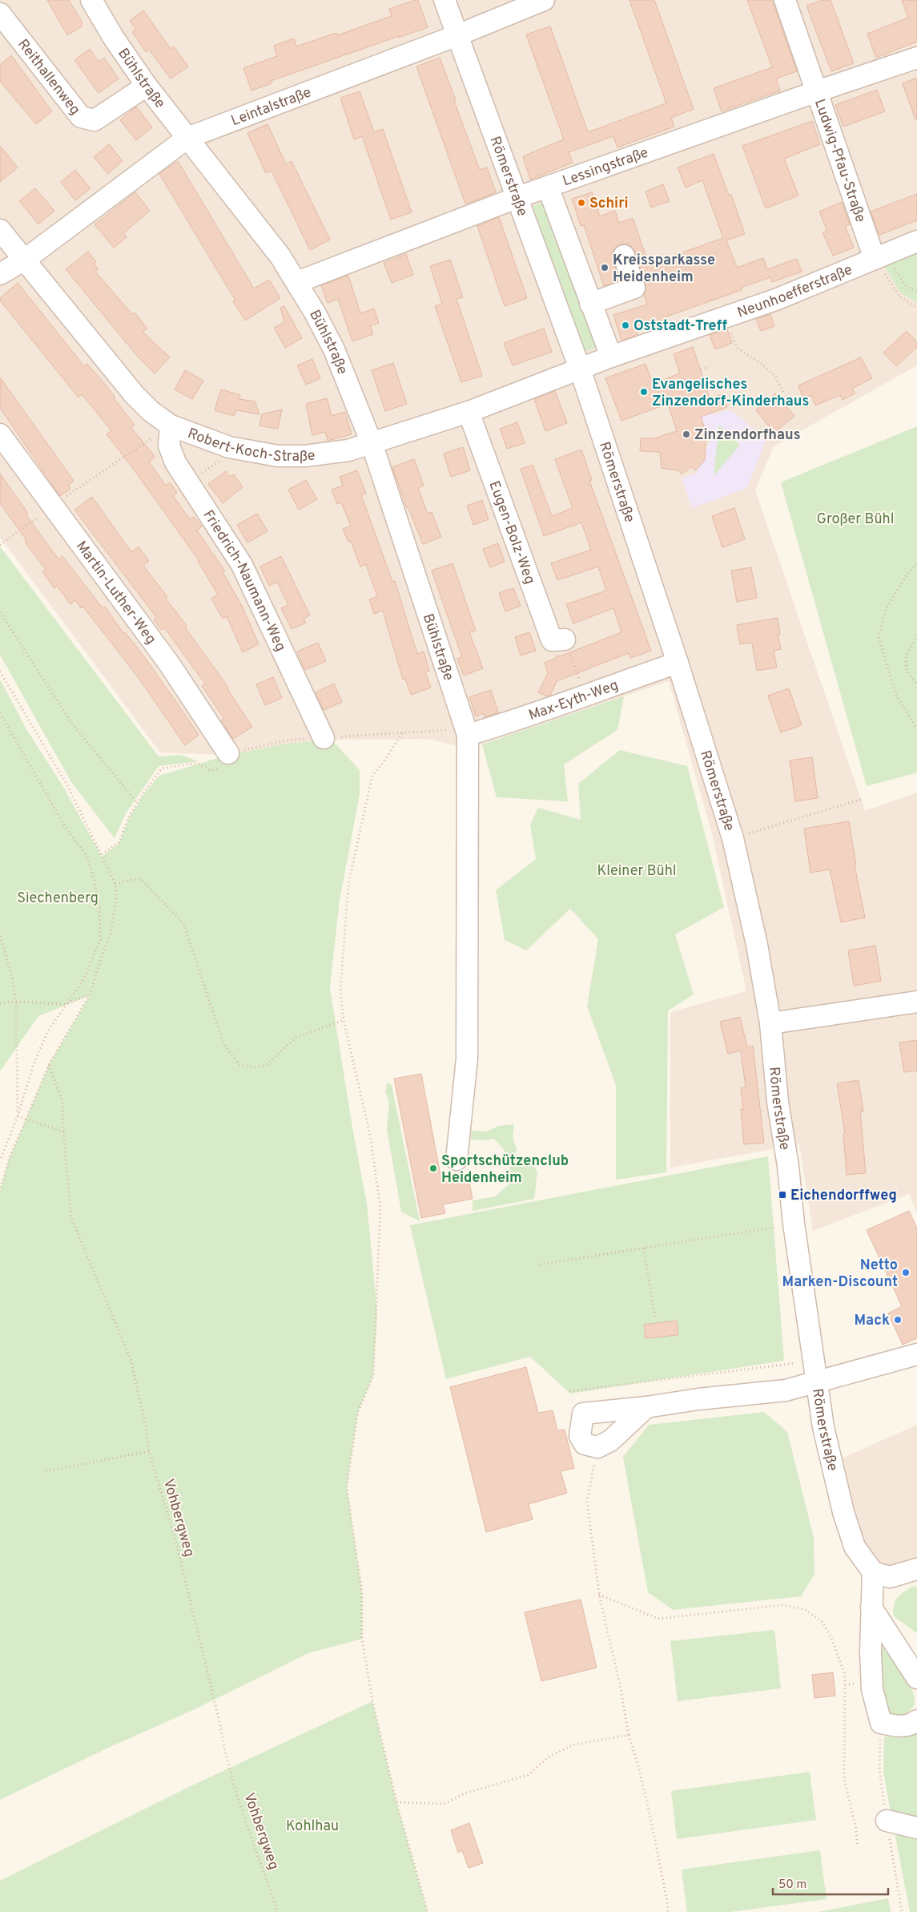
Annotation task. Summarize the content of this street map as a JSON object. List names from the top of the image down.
{
  "streets": {
    "street": [
      "Reithallenweg",
      "Bühlstraße",
      "Leintalstraße",
      "Ludwig-Pfau-Straße",
      "Lessingstraße",
      "Römerstraße",
      "Neunhoefferstraße",
      "Robert-Koch-Straße",
      "Eugen-Bolz-Weg",
      "Friedrich-Naumann-Weg",
      "Martin-Luther-Weg",
      "Max-Eyth-Weg"
    ],
    "path": ["Vohbergweg"]
  },
  "crossings": [
    ["Reithallenweg", "Bühlstraße"],
    ["Bühlstraße", "Leintalstraße"],
    ["Bühlstraße", "Lessingstraße"],
    ["Bühlstraße", "Robert-Koch-Straße"],
    ["Bühlstraße", "Max-Eyth-Weg"],
    ["Leintalstraße", "Römerstraße"],
    ["Leintalstraße", "Robert-Koch-Straße"],
    ["Ludwig-Pfau-Straße", "Lessingstraße"],
    ["Ludwig-Pfau-Straße", "Neunhoefferstraße"],
    ["Lessingstraße", "Römerstraße"],
    ["Römerstraße", "Neunhoefferstraße"],
    ["Römerstraße", "Robert-Koch-Straße"],
    ["Römerstraße", "Max-Eyth-Weg"],
    ["Neunhoefferstraße", "Robert-Koch-Straße"],
    ["Robert-Koch-Straße", "Eugen-Bolz-Weg"],
    ["Robert-Koch-Straße", "Friedrich-Naumann-Weg"]
  ],
  "parks": [
    "Großer Bühl",
    "Kleiner Bühl",
    "Siechenberg",
    "Kohlhau"
  ],
  "places": {
    "other": [
      "Schiri",
      "Kreissparkasse Heidenheim",
      "Oststadt-Treff",
      "Evangelisches Zinzendorf-Kinderhaus",
      "Zinzendorfhaus",
      "Sportschützenclub Heidenheim",
      "Netto Marken-Discount",
      "Mack"
    ],
    "transit": ["Eichendorffweg"]
  },
  "scale_bar": "50 m"
}
